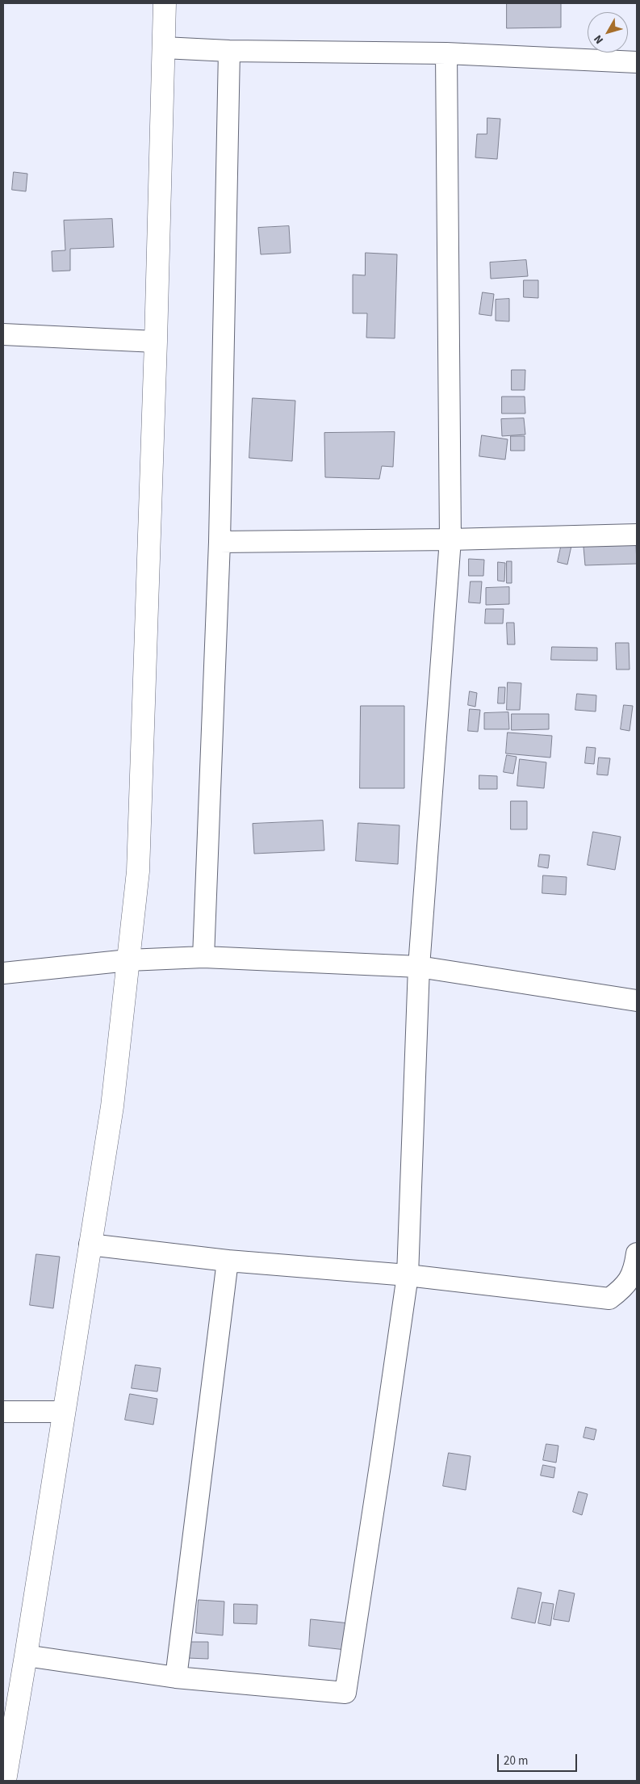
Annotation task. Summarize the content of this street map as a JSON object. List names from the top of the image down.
{
  "scale_bar": "20 m",
  "north": "bottom left"
}
